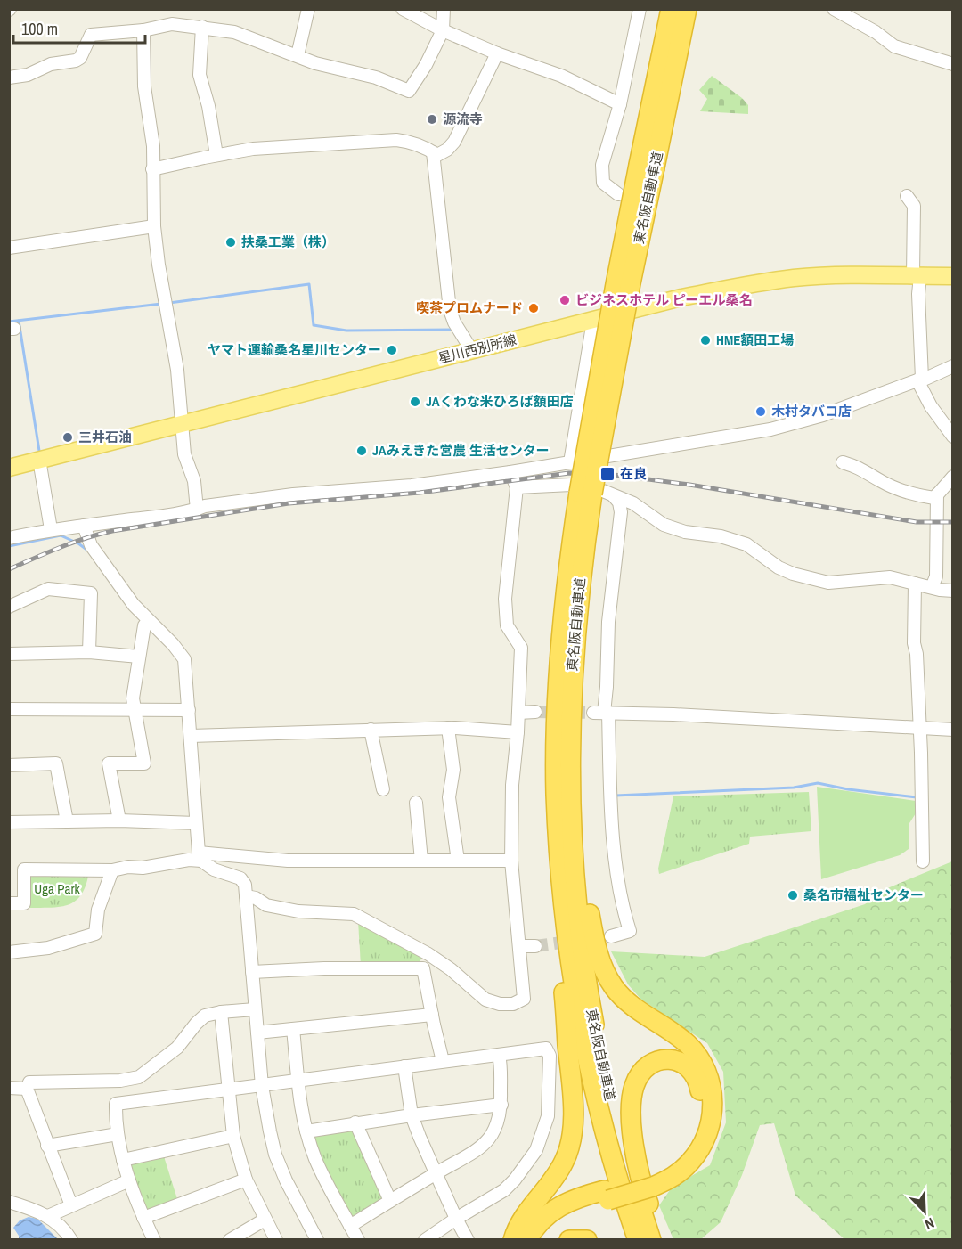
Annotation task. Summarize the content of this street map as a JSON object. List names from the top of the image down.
{
  "streets": {
    "highway": ["東名阪自動車道"],
    "main road": ["星川西別所線"]
  },
  "parks": ["Uga Park"],
  "places": {
    "other": [
      "源流寺",
      "扶桑工業（株）",
      "ビジネスホテル ピーエル桑名",
      "喫茶プロムナード",
      "HME額田工場",
      "ヤマト運輸桑名星川センター",
      "JAくわな米ひろば額田店",
      "木村タバコ店",
      "三井石油",
      "JAみえきた営農 生活センター",
      "桑名市福祉センター"
    ],
    "transit": ["在良"]
  },
  "scale_bar": "100 m",
  "north": "bottom right"
}
